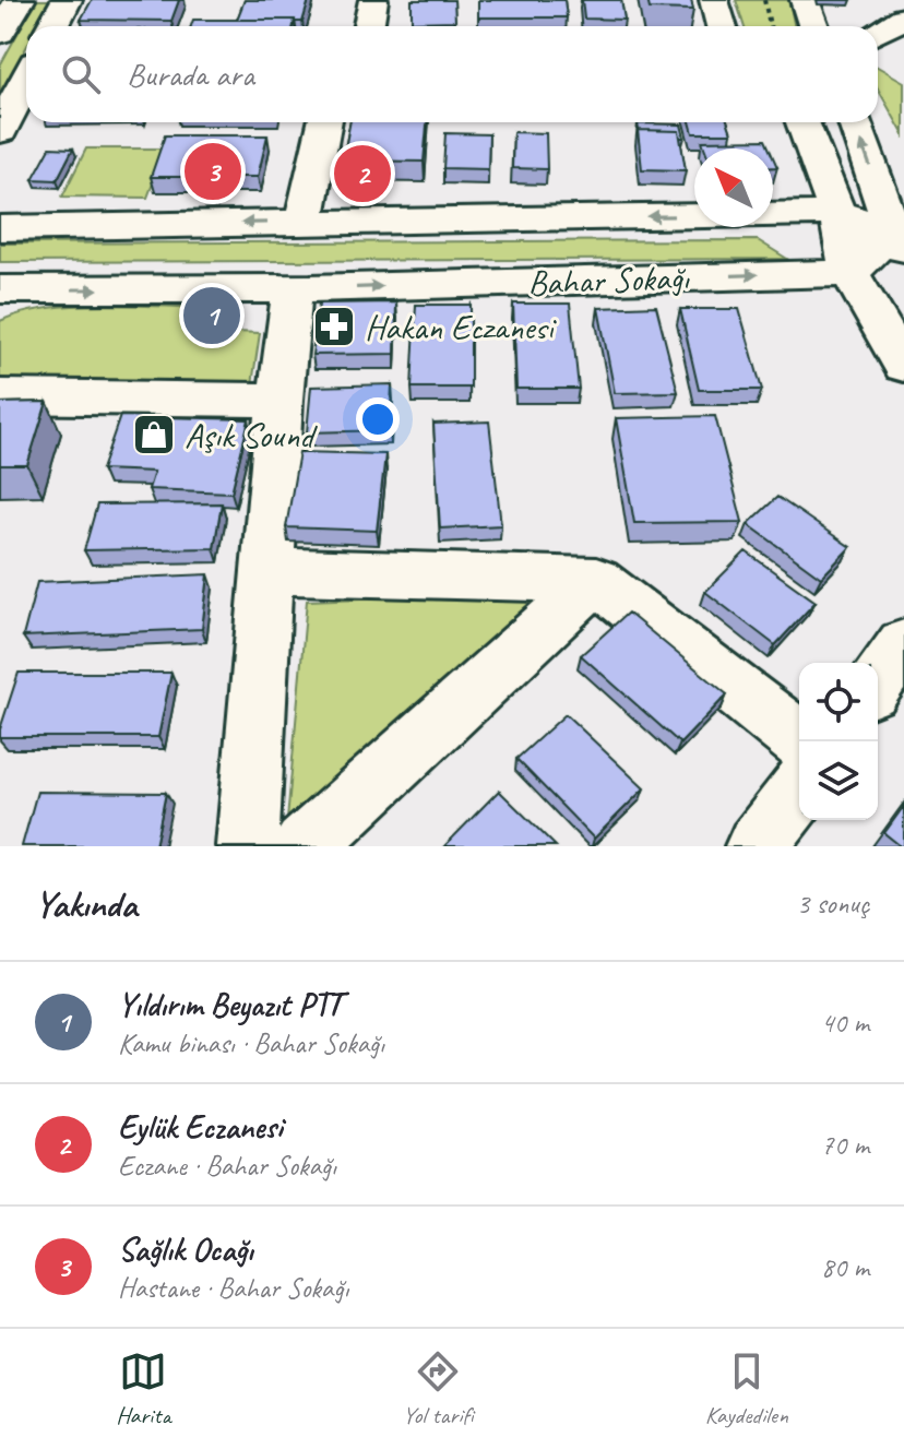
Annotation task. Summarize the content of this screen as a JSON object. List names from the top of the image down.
{
  "streets": {
    "street": ["Bahar Sokağı"]
  },
  "places": {
    "pharmacy": ["Hakan Eczanesi"],
    "shop": ["Aşık Sound"]
  },
  "north": "top left",
  "page": {
    "search": "Burada ara",
    "pins": ["3", "2", "1"],
    "heading": ["Yakında", "3 sonuç"],
    "list": [
      {
        "mark": "1",
        "name": "Yıldırım Beyazıt PTT",
        "note": "Kamu binası · Bahar Sokağı",
        "value": "40 m"
      },
      {
        "mark": "2",
        "name": "Eylük Eczanesi",
        "note": "Eczane · Bahar Sokağı",
        "value": "70 m"
      },
      {
        "mark": "3",
        "name": "Sağlık Ocağı",
        "note": "Hastane · Bahar Sokağı",
        "value": "80 m"
      }
    ],
    "nav": ["Harita", "Yol tarifi", "Kaydedilen"]
  }
}
